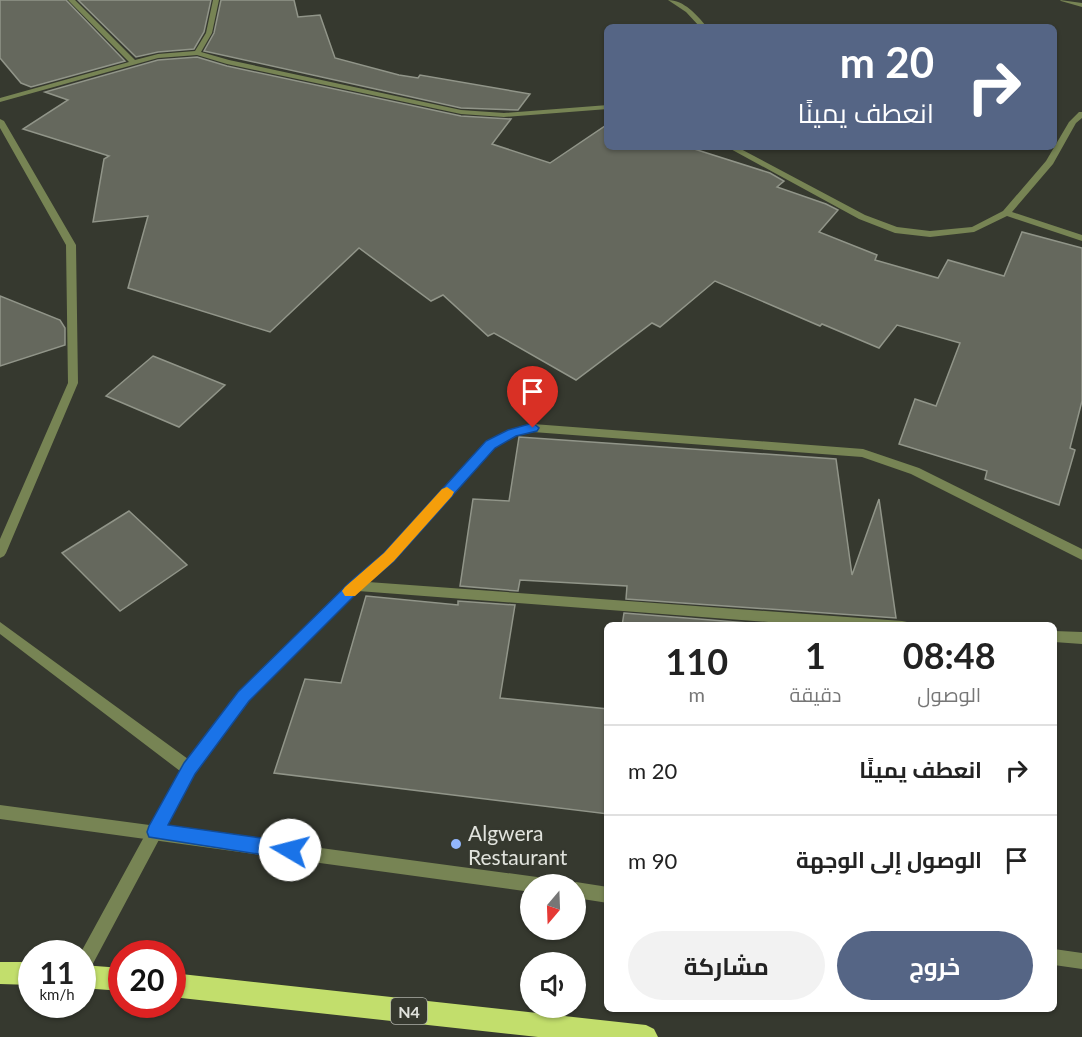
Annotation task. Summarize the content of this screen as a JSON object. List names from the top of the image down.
{
  "streets": {
    "highway": ["N4"]
  },
  "places": ["Algwera Restaurant"],
  "north": "bottom",
  "page": {
    "turn": ["20 m", "انعطف يمينًا"],
    "eta": [
      "08:48",
      "الوصول",
      "1",
      "دقيقة",
      "110",
      "m"
    ],
    "list": [
      {
        "name": "انعطف يمينًا",
        "value": "20 m"
      },
      {
        "name": "الوصول إلى الوجهة",
        "value": "90 m"
      }
    ],
    "buttons": ["خروج", "مشاركة"],
    "speed": "11 km/h",
    "limit": "20"
  }
}
